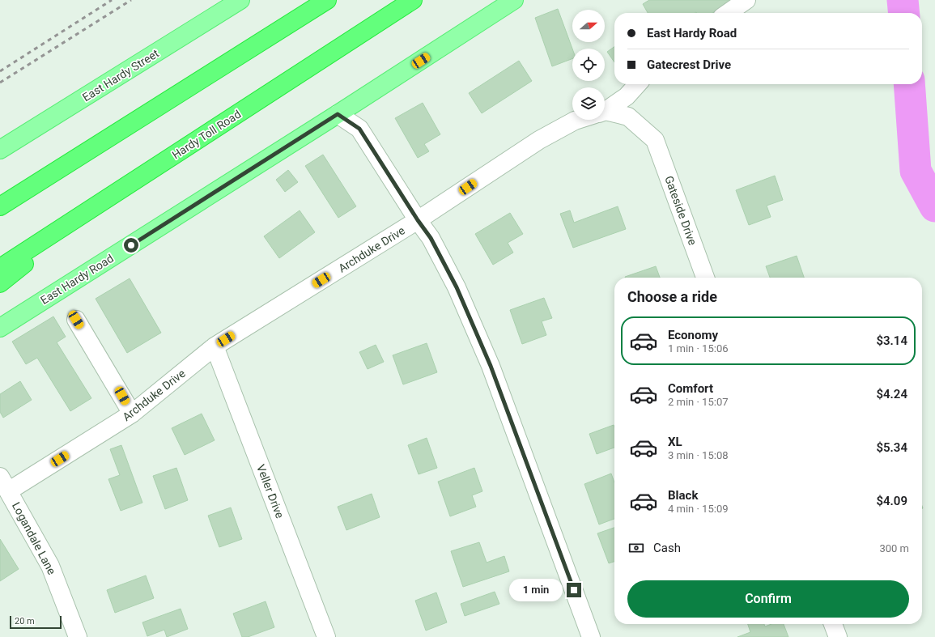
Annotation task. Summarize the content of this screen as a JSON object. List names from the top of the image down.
{
  "streets": {
    "highway": ["Hardy Toll Road"],
    "main road": ["East Hardy Street", "East Hardy Road"],
    "street": [
      "Gateside Drive",
      "Archduke Drive",
      "Veller Drive",
      "Logandale Lane"
    ]
  },
  "crossings": [
    ["Archduke Drive", "Veller Drive"],
    ["Archduke Drive", "Logandale Lane"]
  ],
  "scale_bar": "20 m",
  "north": "right",
  "page": {
    "banner": ["East Hardy Road", "Gatecrest Drive"],
    "heading": "Choose a ride",
    "list": [
      {
        "name": "Economy",
        "note": "1 min · 15:06",
        "value": "$3.14"
      },
      {
        "name": "Comfort",
        "note": "2 min · 15:07",
        "value": "$4.24"
      },
      {
        "name": "XL",
        "note": "3 min · 15:08",
        "value": "$5.34"
      },
      {
        "name": "Black",
        "note": "4 min · 15:09",
        "value": "$4.09"
      }
    ],
    "pay": ["Cash", "300 m"],
    "buttons": "Confirm",
    "bubble": "1 min",
    "scale": "20 m"
  }
}
